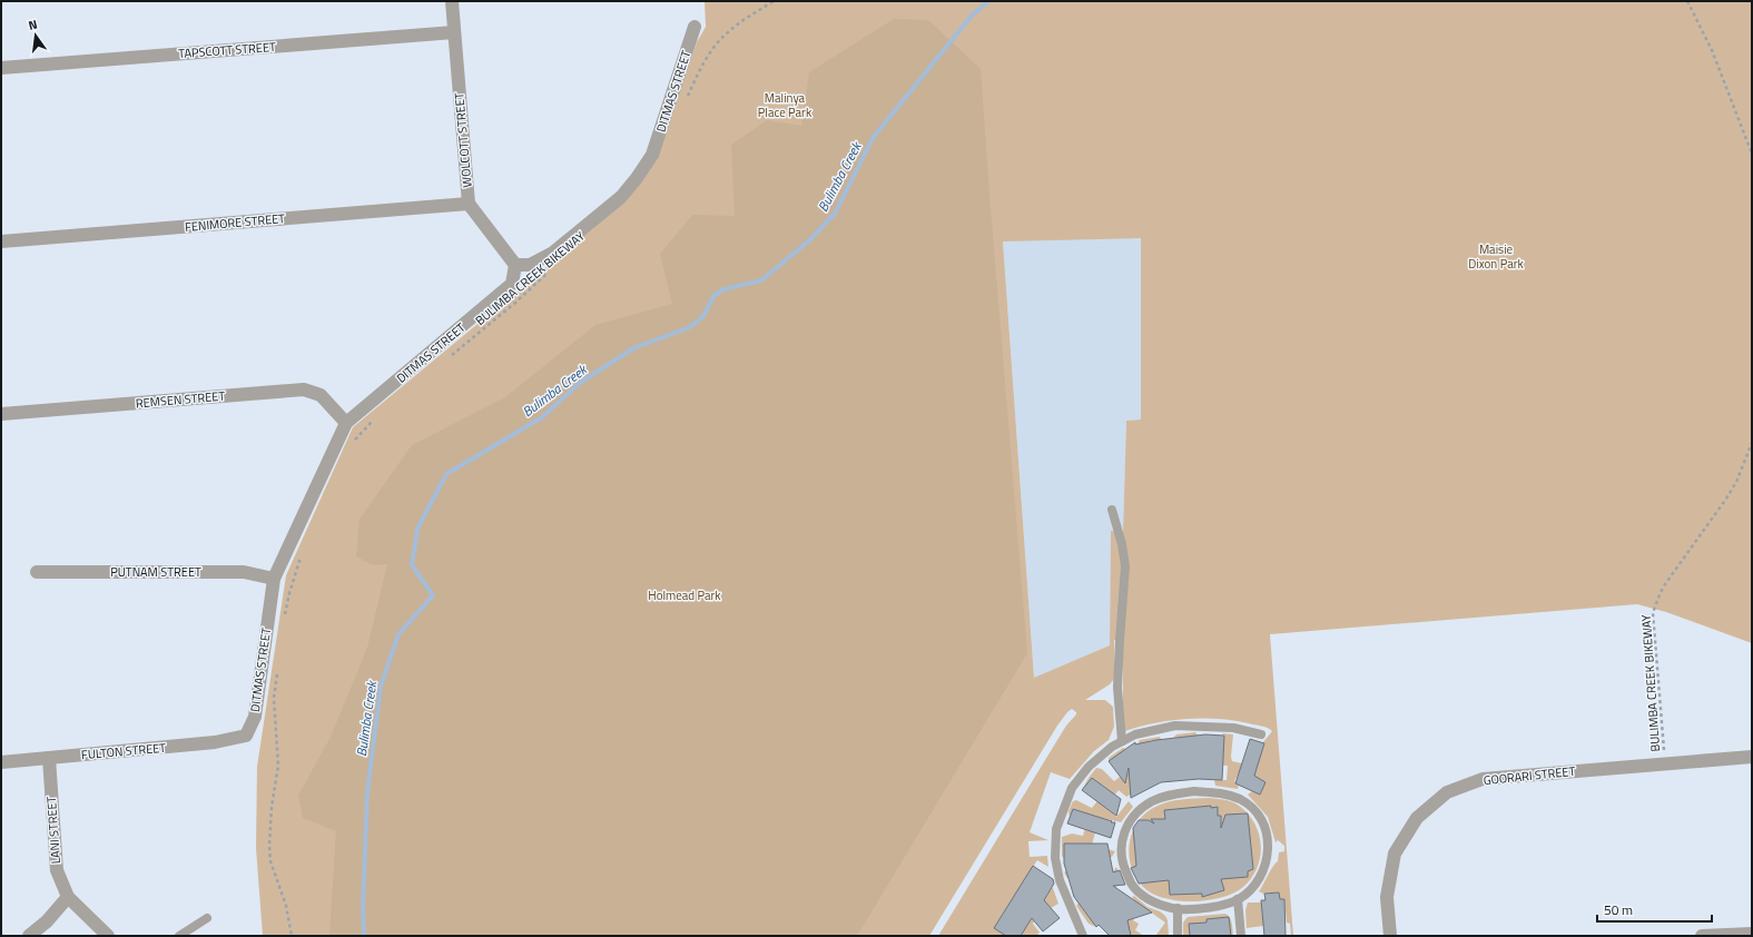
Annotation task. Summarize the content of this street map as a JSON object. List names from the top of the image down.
{
  "streets": {
    "street": [
      "TAPSCOTT STREET",
      "DITMAS STREET",
      "WOLCOTT STREET",
      "FENIMORE STREET",
      "REMSEN STREET",
      "PUTNAM STREET",
      "FULTON STREET",
      "GOORARI STREET",
      "LANI STREET"
    ],
    "path": ["BULIMBA CREEK BIKEWAY"]
  },
  "crossings": [
    ["TAPSCOTT STREET", "WOLCOTT STREET"],
    ["DITMAS STREET", "WOLCOTT STREET"],
    ["DITMAS STREET", "REMSEN STREET"],
    ["DITMAS STREET", "PUTNAM STREET"],
    ["DITMAS STREET", "FULTON STREET"],
    ["WOLCOTT STREET", "FENIMORE STREET"],
    ["BULIMBA CREEK BIKEWAY", "GOORARI STREET"],
    ["FULTON STREET", "LANI STREET"]
  ],
  "water": ["Bulimba Creek"],
  "parks": ["Malinya Place Park", "Maisie Dixon Park", "Holmead Park"],
  "scale_bar": "50 m",
  "north": "top"
}
